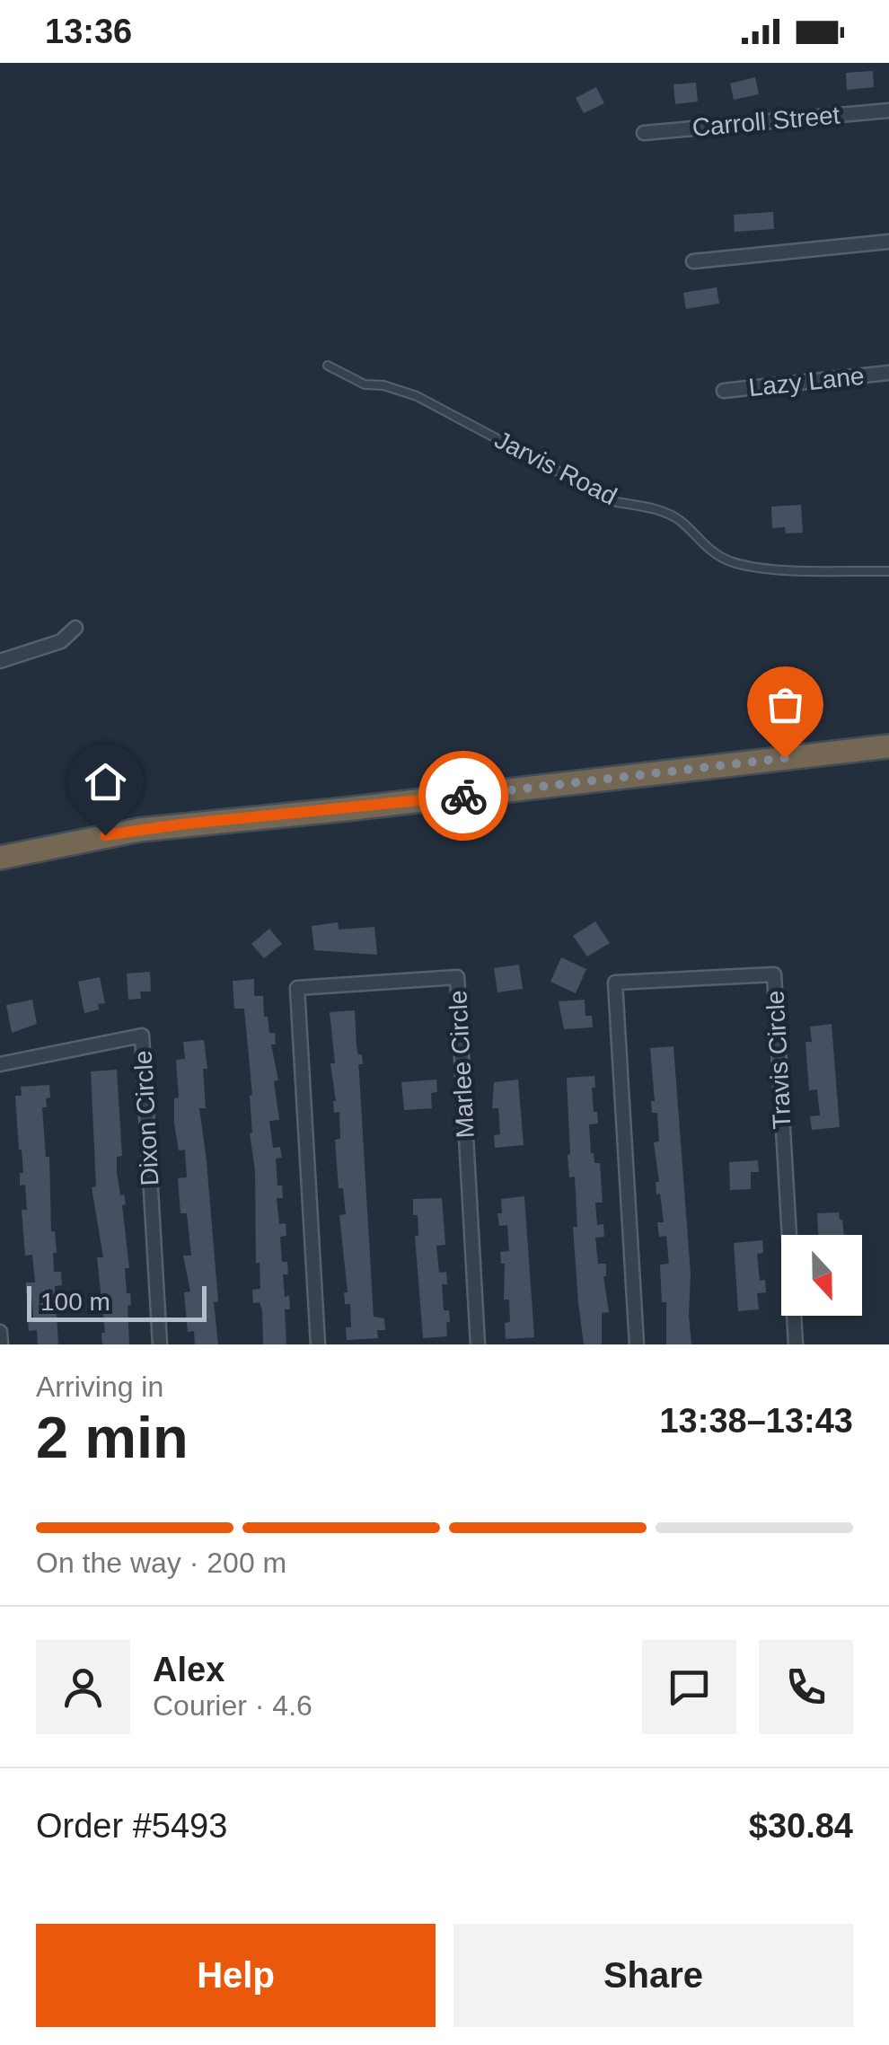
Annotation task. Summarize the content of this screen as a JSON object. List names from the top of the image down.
{
  "streets": {
    "street": [
      "Carroll Street",
      "Lazy Lane",
      "Travis Circle",
      "Marlee Circle",
      "Dixon Circle"
    ],
    "lane": ["Jarvis Road"]
  },
  "scale_bar": "100 m",
  "north": "bottom",
  "page": {
    "status": "13:36",
    "scale": "100 m",
    "heading": ["2 min", "Arriving in", "13:38–13:43"],
    "panel": [
      "Alex",
      "Courier · 4.6",
      "Order #5493",
      "$30.84"
    ],
    "bar": "On the way · 200 m",
    "buttons": ["Help", "Share"]
  }
}
